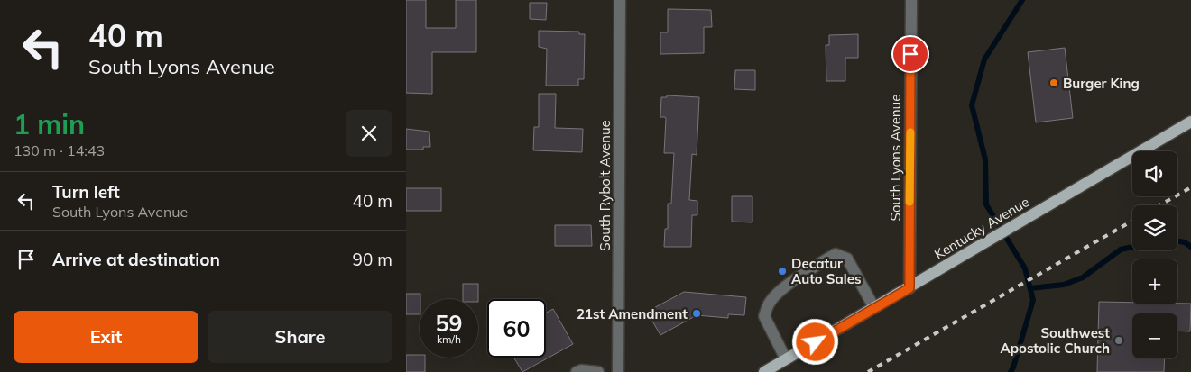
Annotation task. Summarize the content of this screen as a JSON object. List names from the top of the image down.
{
  "streets": {
    "main road": ["Kentucky Avenue"],
    "street": ["South Lyons Avenue", "South Rybolt Avenue"]
  },
  "crossings": [
    ["South Lyons Avenue", "Kentucky Avenue"]
  ],
  "places": [
    "Burger King",
    "Decatur Auto Sales",
    "21st Amendment",
    "Southwest Apostolic Church"
  ],
  "page": {
    "turn": ["40 m", "South Lyons Avenue"],
    "heading": ["1 min", "130 m · 14:43"],
    "map_buttons": ["+", "−"],
    "list": [
      {
        "name": "Turn left",
        "note": "South Lyons Avenue",
        "value": "40 m"
      },
      {
        "name": "Arrive at destination",
        "value": "90 m"
      }
    ],
    "speed": "59 km/h",
    "limit": "60",
    "buttons": ["Exit", "Share"]
  }
}
